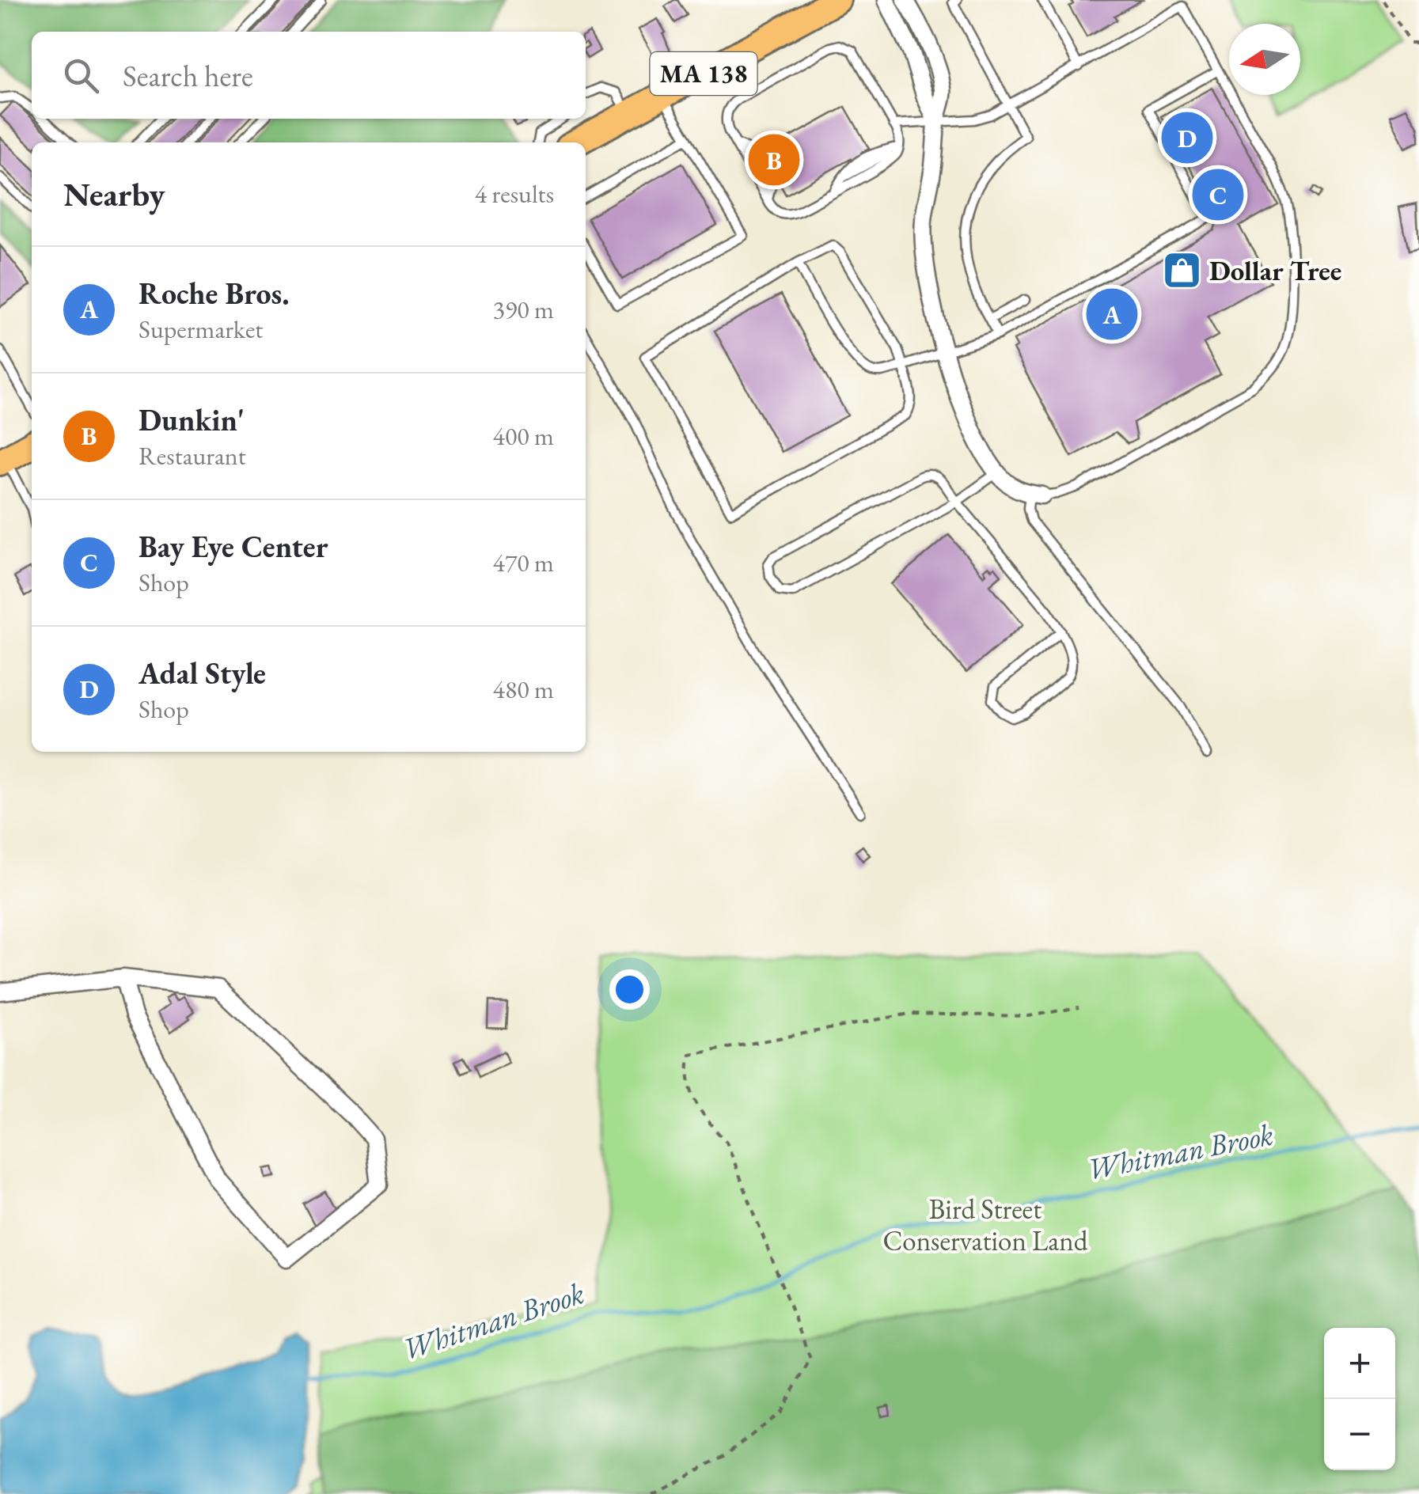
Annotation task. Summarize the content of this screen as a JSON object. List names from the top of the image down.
{
  "streets": {
    "main road": ["MA 138"]
  },
  "water": ["Whitman Brook"],
  "parks": ["Bird Street Conservation Land"],
  "places": {
    "shop": ["Dollar Tree"]
  },
  "north": "left",
  "page": {
    "search": "Search here",
    "pins": [
      "D",
      "B",
      "C",
      "A"
    ],
    "heading": ["Nearby", "4 results"],
    "list": [
      {
        "mark": "A",
        "name": "Roche Bros.",
        "note": "Supermarket",
        "value": "390 m"
      },
      {
        "mark": "B",
        "name": "Dunkin'",
        "note": "Restaurant",
        "value": "400 m"
      },
      {
        "mark": "C",
        "name": "Bay Eye Center",
        "note": "Shop",
        "value": "470 m"
      },
      {
        "mark": "D",
        "name": "Adal Style",
        "note": "Shop",
        "value": "480 m"
      }
    ],
    "map_buttons": ["+", "−"]
  }
}
